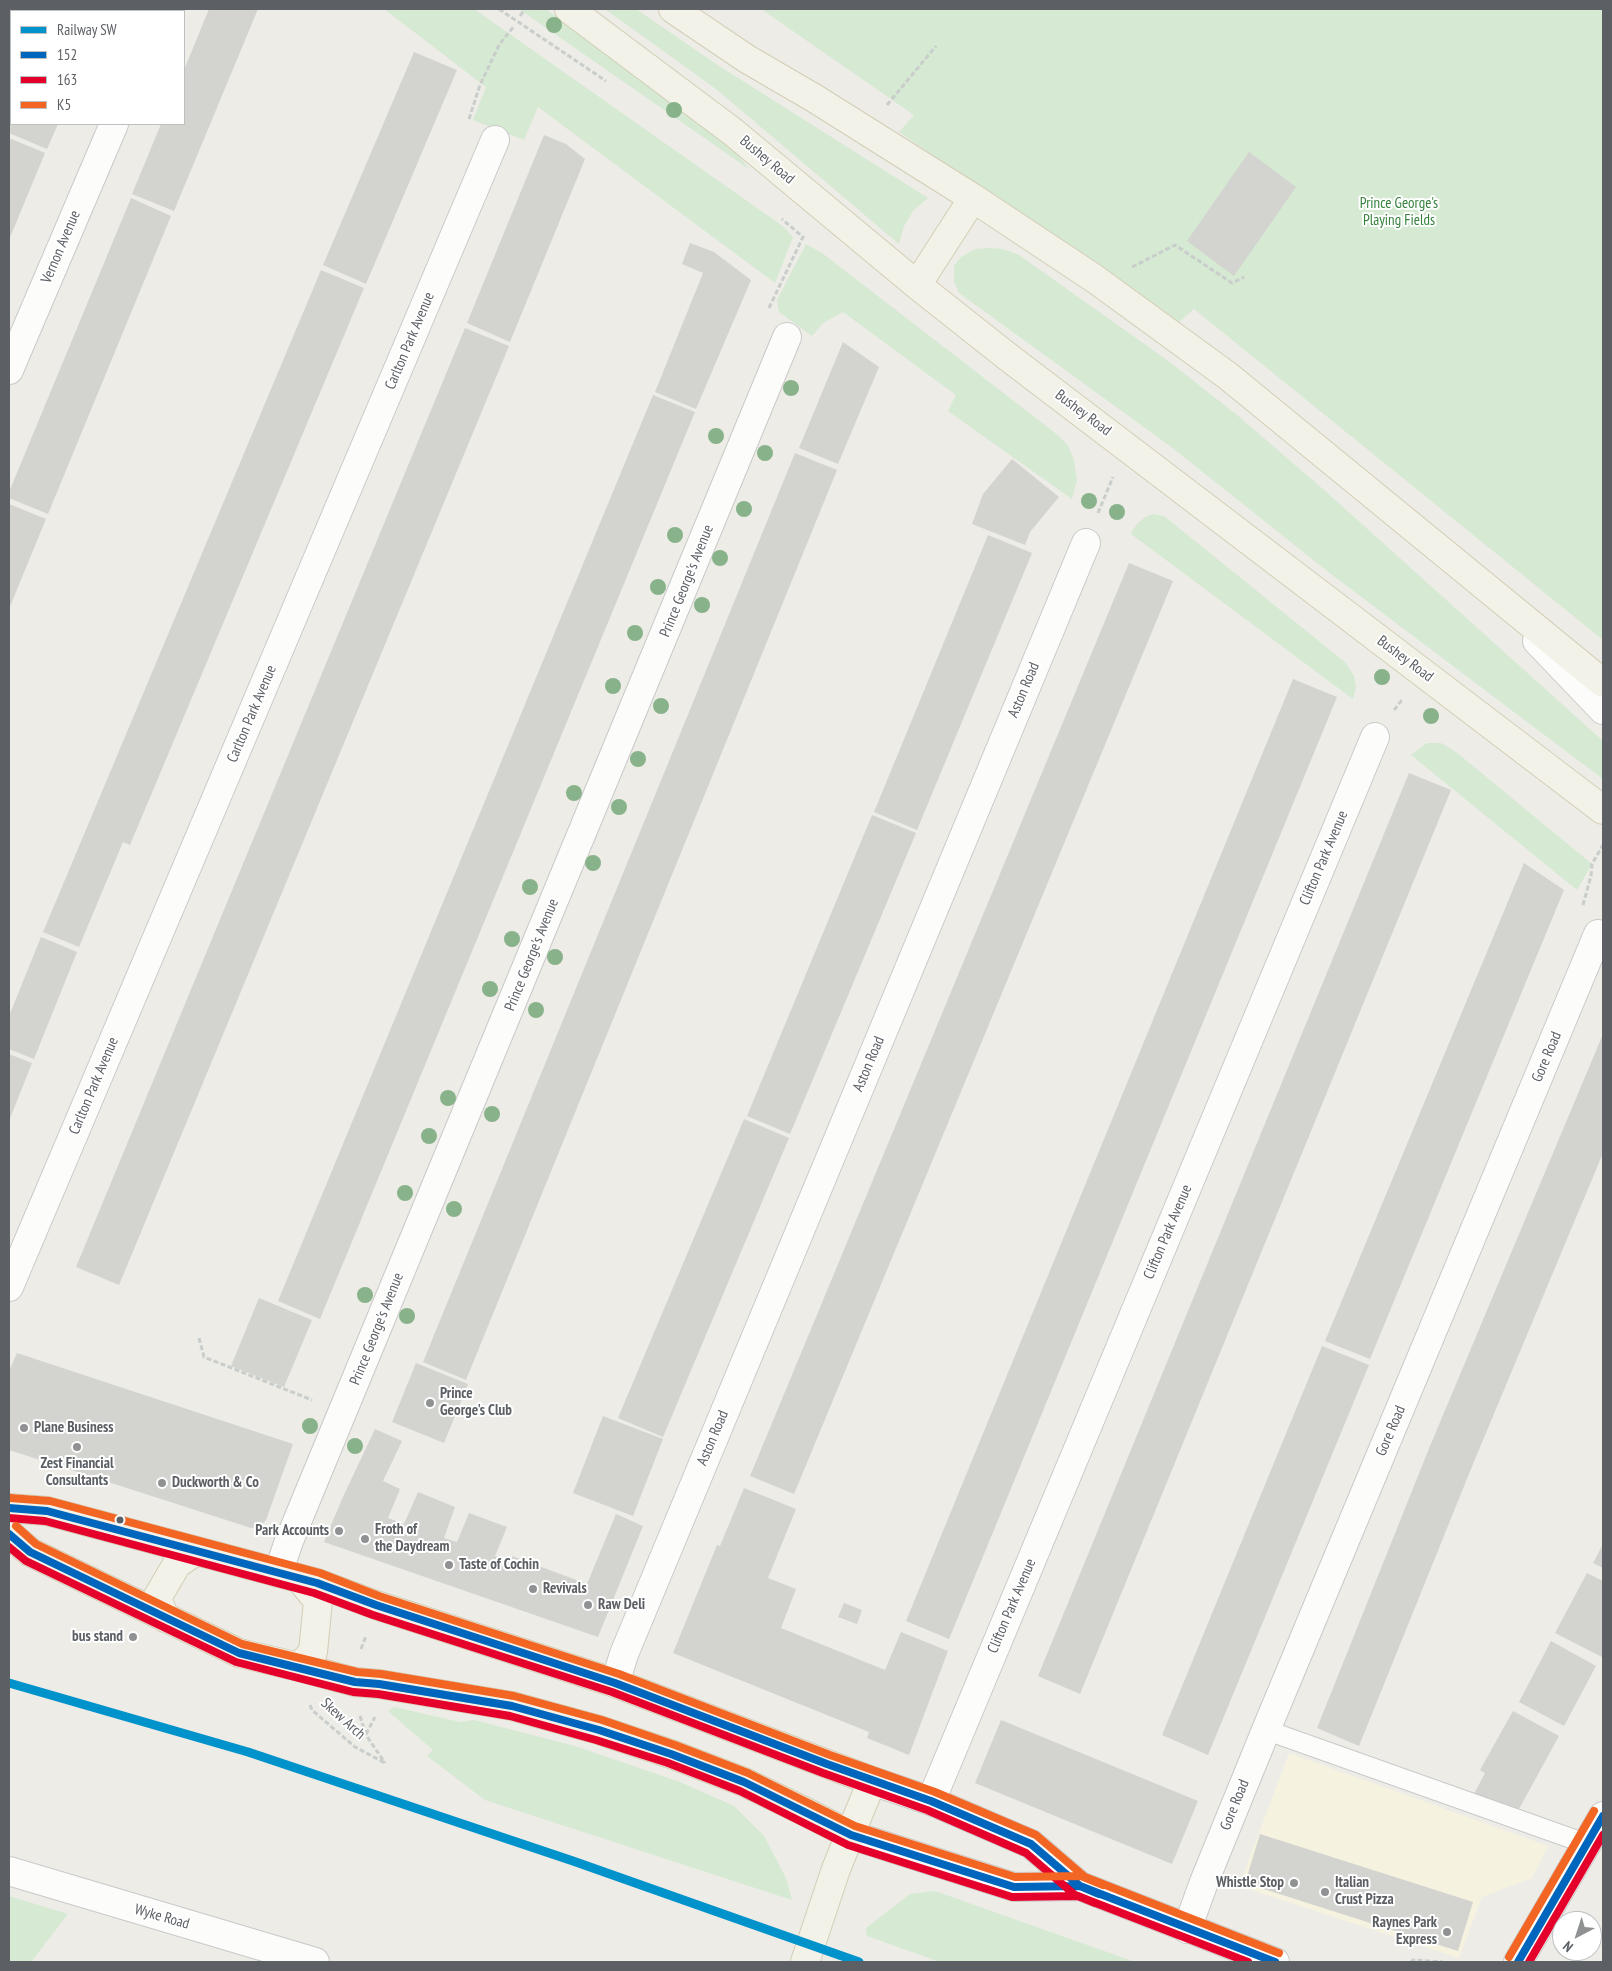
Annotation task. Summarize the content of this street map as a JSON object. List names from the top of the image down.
{
  "streets": {
    "main road": ["Bushey Road"],
    "street": [
      "Vernon Avenue",
      "Carlton Park Avenue",
      "Prince George's Avenue",
      "Aston Road",
      "Clifton Park Avenue",
      "Gore Road",
      "Wyke Road"
    ],
    "path": ["Skew Arch"]
  },
  "parks": ["Prince George's Playing Fields"],
  "places": [
    "Prince George's Club",
    "Plane Business",
    "Zest Financial Consultants",
    "Duckworth & Co",
    "Park Accounts",
    "Froth of the Daydream",
    "Taste of Cochin",
    "Revivals",
    "Raw Deli",
    "bus stand",
    "Whistle Stop",
    "Italian Crust Pizza",
    "Raynes Park Express"
  ],
  "lines": [
    "transit line K5",
    "transit line 152",
    "transit line 163",
    "rail line SW"
  ],
  "legend": [
    "Railway SW",
    "152",
    "163",
    "K5"
  ],
  "north": "bottom left"
}
